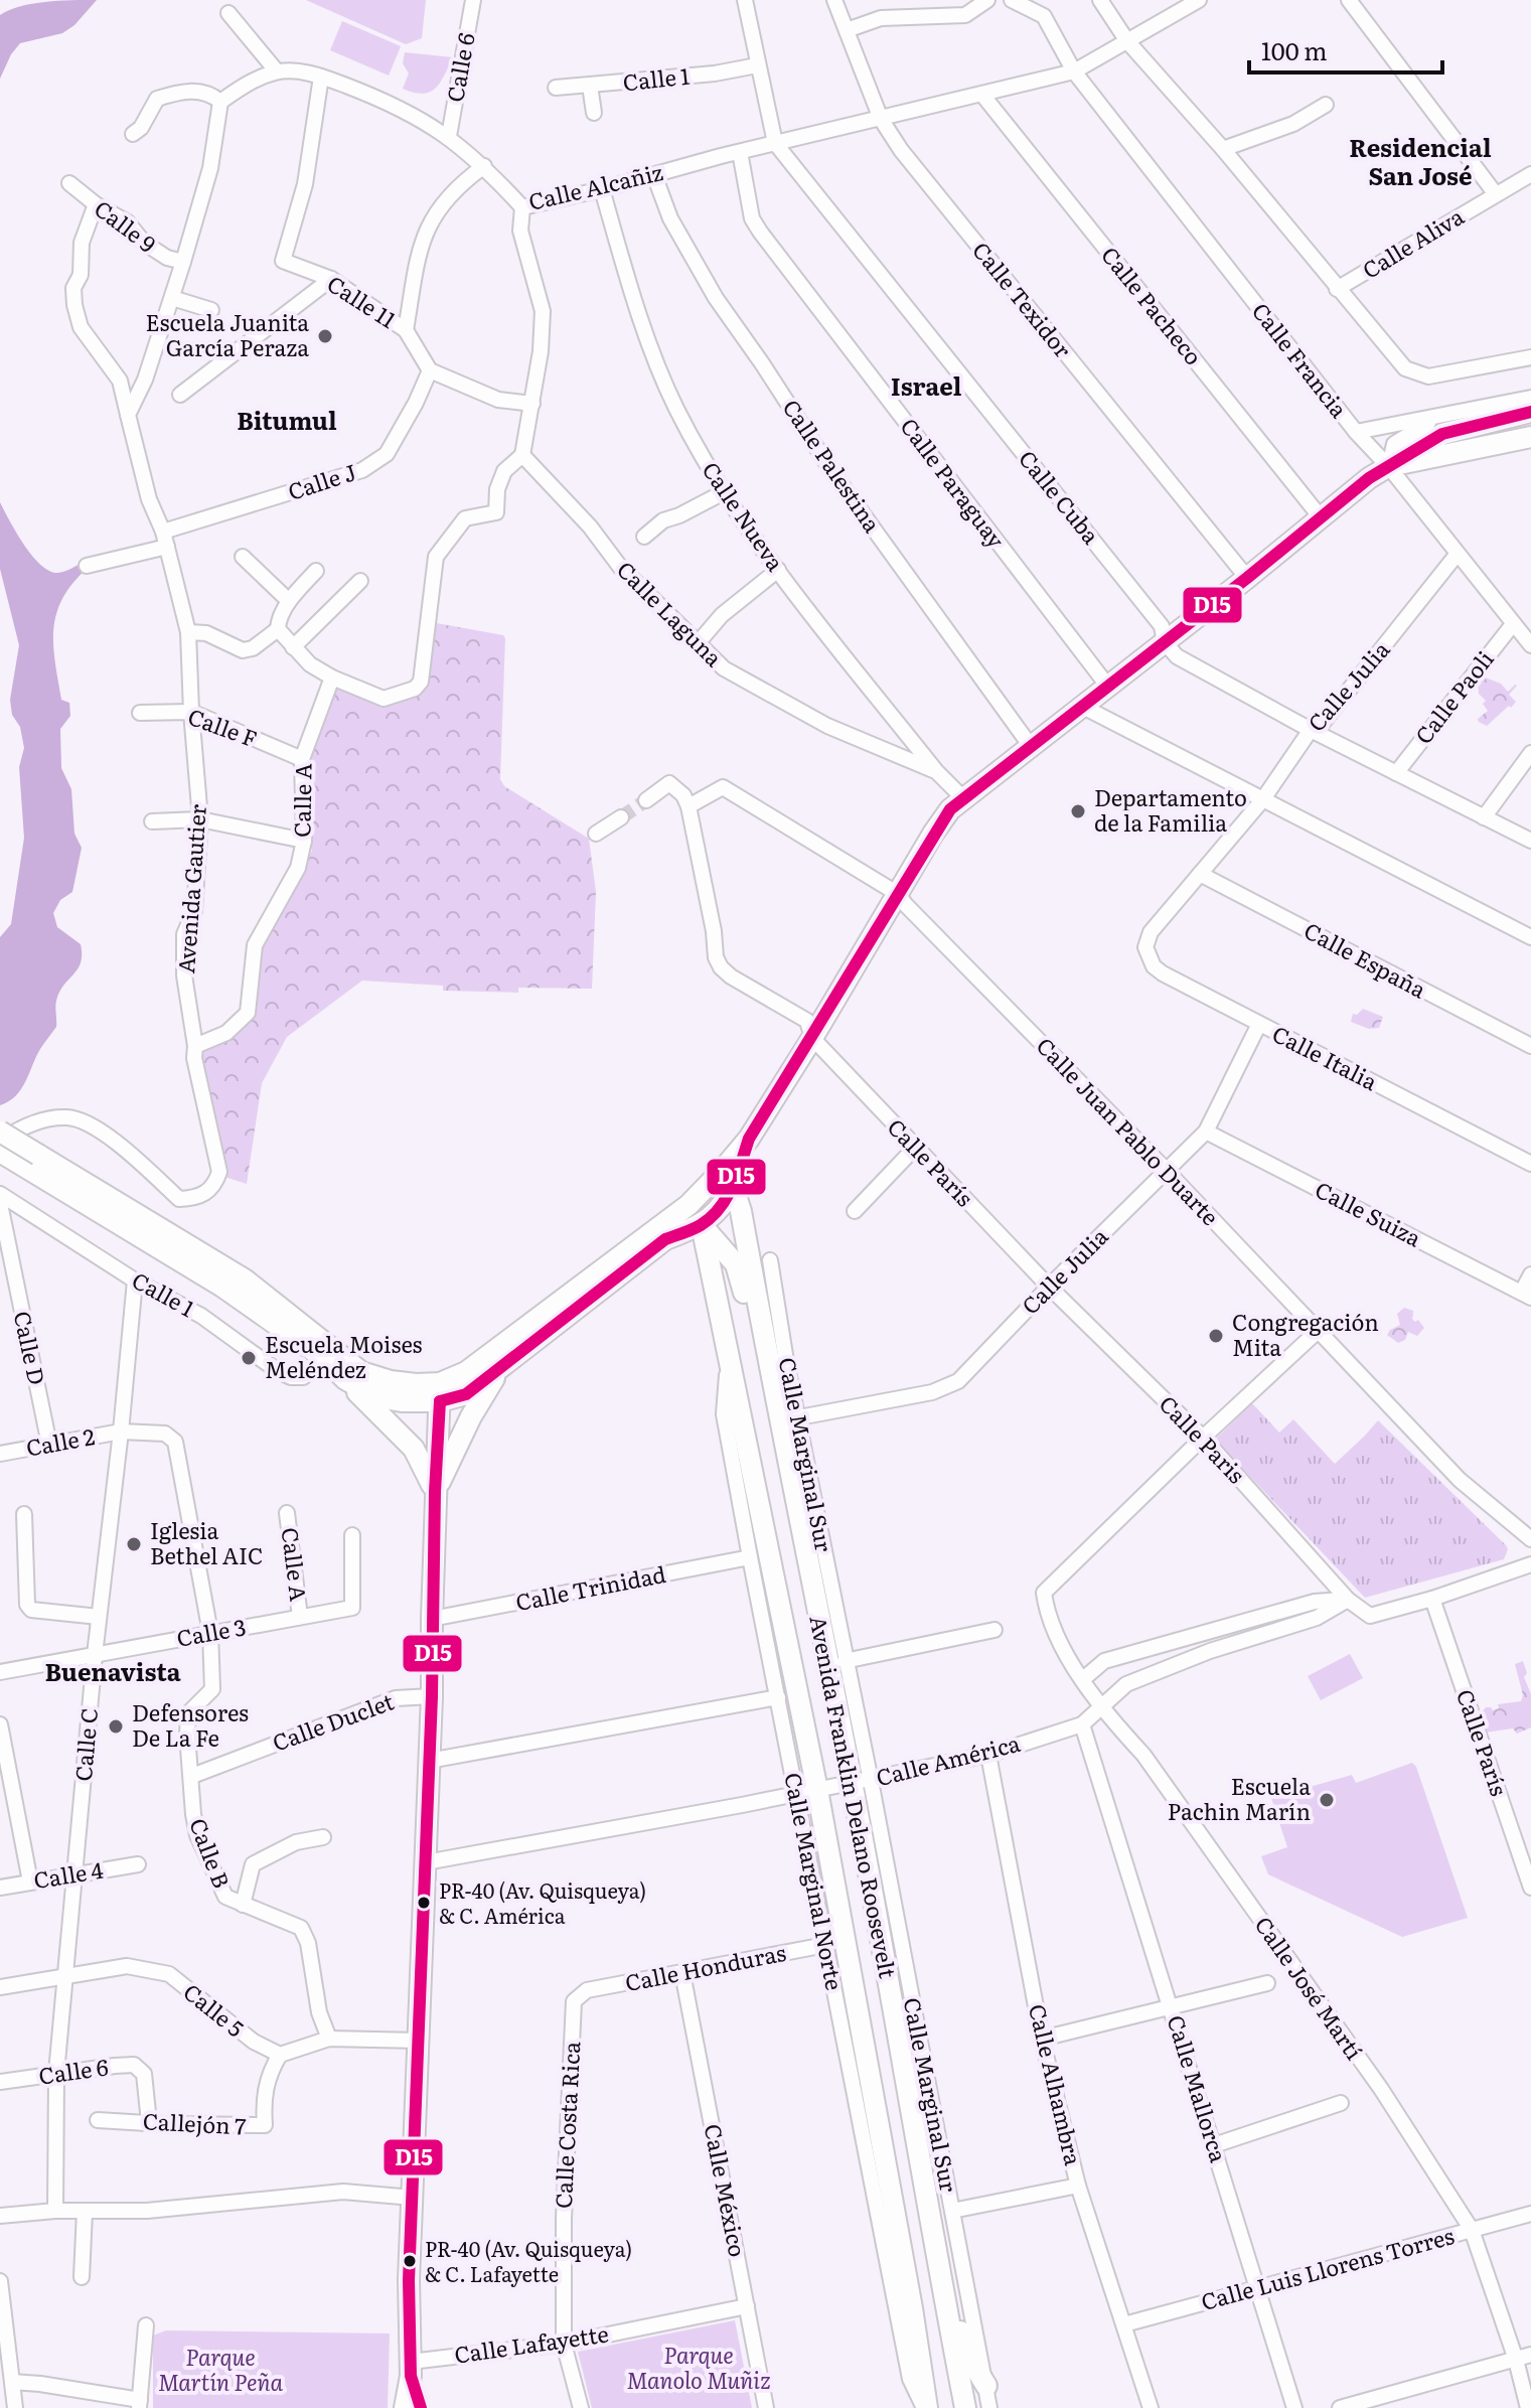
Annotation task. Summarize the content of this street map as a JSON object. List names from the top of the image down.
{
  "streets": {
    "main road": ["Avenida Franklin Delano Roosevelt"],
    "street": [
      "Calle 6",
      "Calle 1",
      "Calle Alcañiz",
      "Calle 9",
      "Calle Aliva",
      "Calle Texidor",
      "Calle 11",
      "Calle Pacheco",
      "Calle Francia",
      "Calle Palestina",
      "Calle J",
      "Calle Paraguay",
      "Calle Cuba",
      "Calle Nueva",
      "Calle Laguna",
      "Calle Julia",
      "Calle Paoli",
      "Calle F",
      "Calle A",
      "Avenida Gautier",
      "Calle España",
      "Calle Italia",
      "Calle Juan Pablo Duarte",
      "Calle París",
      "Calle Suiza",
      "Calle D",
      "Calle Paris",
      "Calle 2",
      "Calle Marginal Sur",
      "Calle Trinidad",
      "Calle 3",
      "Calle Duclet",
      "Calle C",
      "Calle América",
      "Calle B",
      "Calle 4",
      "Calle Marginal Norte",
      "Calle Honduras",
      "Calle José Martí",
      "Calle 5",
      "Calle Alhambra",
      "Calle Mallorca",
      "Callejón 7",
      "Calle Costa Rica",
      "Calle México",
      "Calle Luis Llorens Torres",
      "Calle Lafayette"
    ]
  },
  "crossings": [
    ["Calle 6", "Calle Alcañiz"],
    ["Calle 6", "Calle C"],
    ["Calle 6", "Callejón 7"],
    ["Calle 1", "Calle Cuba"],
    ["Calle 1", "Calle C"],
    ["Calle Alcañiz", "Calle Texidor"],
    ["Calle Alcañiz", "Calle 11"],
    ["Calle Alcañiz", "Calle Pacheco"],
    ["Calle Alcañiz", "Calle Francia"],
    ["Calle Alcañiz", "Calle Palestina"],
    ["Calle Alcañiz", "Calle Paraguay"],
    ["Calle Alcañiz", "Calle Cuba"],
    ["Calle Alcañiz", "Calle Nueva"],
    ["Calle 11", "Calle J"],
    ["Calle Francia", "Calle Julia"],
    ["Calle Francia", "Calle Paoli"],
    ["Calle J", "Avenida Gautier"],
    ["Calle Cuba", "Calle Julia"],
    ["Calle Cuba", "Calle Paoli"],
    ["Calle Nueva", "Calle Laguna"],
    ["Calle Julia", "Calle España"],
    ["Calle Julia", "Calle Italia"],
    ["Calle Julia", "Calle Juan Pablo Duarte"],
    ["Calle Julia", "Calle París"],
    ["Calle Julia", "Calle Suiza"],
    ["Calle Julia", "Calle Paris"],
    ["Calle Julia", "Calle Marginal Sur"],
    ["Calle F", "Calle A"],
    ["Calle F", "Avenida Gautier"],
    ["Calle A", "Avenida Gautier"],
    ["Calle A", "Calle 3"],
    ["Calle Juan Pablo Duarte", "Calle París"],
    ["Calle París", "Calle Paris"],
    ["Calle D", "Calle 2"],
    ["Calle Paris", "Calle América"],
    ["Calle Paris", "Calle José Martí"],
    ["Calle 2", "Calle C"],
    ["Calle 2", "Calle B"],
    ["Calle Marginal Sur", "Calle América"],
    ["Calle Marginal Sur", "Avenida Franklin Delano Roosevelt"],
    ["Calle Trinidad", "Calle Marginal Norte"],
    ["Calle 3", "Calle C"],
    ["Calle 3", "Calle B"],
    ["Calle Duclet", "Calle B"],
    ["Calle C", "Calle B"],
    ["Calle C", "Calle 4"],
    ["Calle C", "Calle 5"],
    ["Calle América", "Avenida Franklin Delano Roosevelt"],
    ["Calle América", "Calle Marginal Norte"],
    ["Calle América", "Calle José Martí"],
    ["Calle América", "Calle Alhambra"],
    ["Calle América", "Calle Mallorca"],
    ["Avenida Franklin Delano Roosevelt", "Calle Marginal Norte"],
    ["Calle Marginal Norte", "Calle Honduras"],
    ["Calle Honduras", "Calle Costa Rica"],
    ["Calle Honduras", "Calle México"],
    ["Calle José Martí", "Calle Luis Llorens Torres"],
    ["Calle 5", "Callejón 7"],
    ["Calle Alhambra", "Calle Luis Llorens Torres"],
    ["Calle Mallorca", "Calle Luis Llorens Torres"],
    ["Calle Costa Rica", "Calle Lafayette"],
    ["Calle México", "Calle Lafayette"]
  ],
  "districts": [
    "Residencial San José",
    "Israel",
    "Bitumul",
    "Buenavista"
  ],
  "parks": ["Parque Manolo Muñiz", "Parque Martín Peña"],
  "places": [
    "Escuela Juanita García Peraza",
    "Departamento de la Familia",
    "Congregación Mita",
    "Escuela Moises Meléndez",
    "Iglesia Bethel AIC",
    "Defensores De La Fe",
    "Escuela Pachin Marín",
    "PR-40 (Av. Quisqueya) & C. América",
    "PR-40 (Av. Quisqueya) & C. Lafayette"
  ],
  "lines": ["transit line D15"],
  "scale_bar": "100 m"
}
